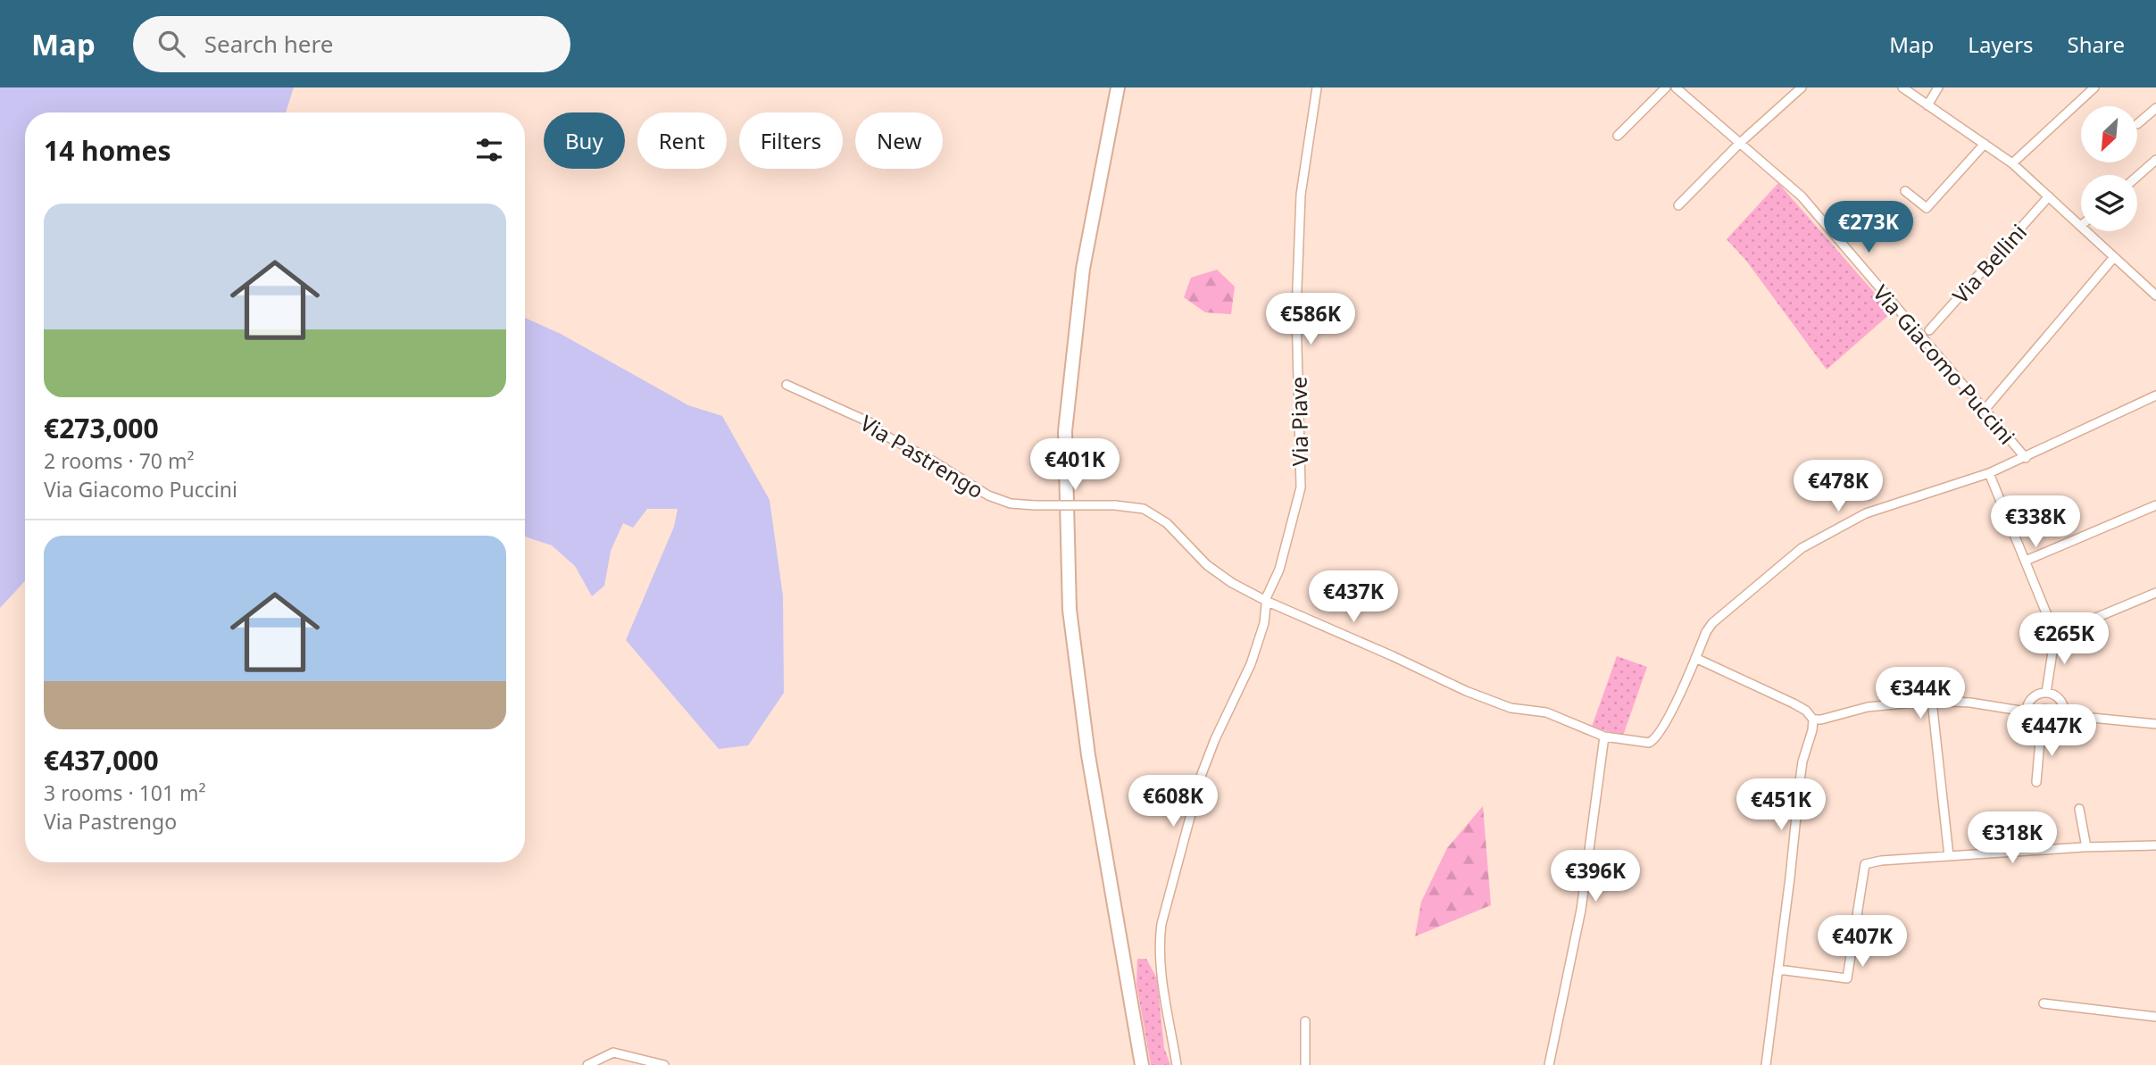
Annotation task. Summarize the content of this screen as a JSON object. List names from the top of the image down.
{
  "streets": {
    "street": [
      "Via Bellini",
      "Via Giacomo Puccini",
      "Via Piave",
      "Via Pastrengo"
    ]
  },
  "crossings": [
    ["Via Piave", "Via Pastrengo"]
  ],
  "north": "bottom left",
  "page": {
    "header": "Map",
    "search": "Search here",
    "nav": ["Map", "Layers", "Share"],
    "chip": [
      "Buy",
      "Rent",
      "Filters",
      "New"
    ],
    "heading": "14 homes",
    "list": [
      {
        "name": "€273,000",
        "note": "2 rooms · 70 m² · Via Giacomo Puccini"
      },
      {
        "name": "€437,000",
        "note": "3 rooms · 101 m² · Via Pastrengo"
      }
    ],
    "price": [
      "€273K",
      "€586K",
      "€401K",
      "€478K",
      "€338K",
      "€437K",
      "€265K",
      "€344K",
      "€447K",
      "€608K",
      "€451K",
      "€318K",
      "€396K",
      "€407K"
    ]
  }
}
